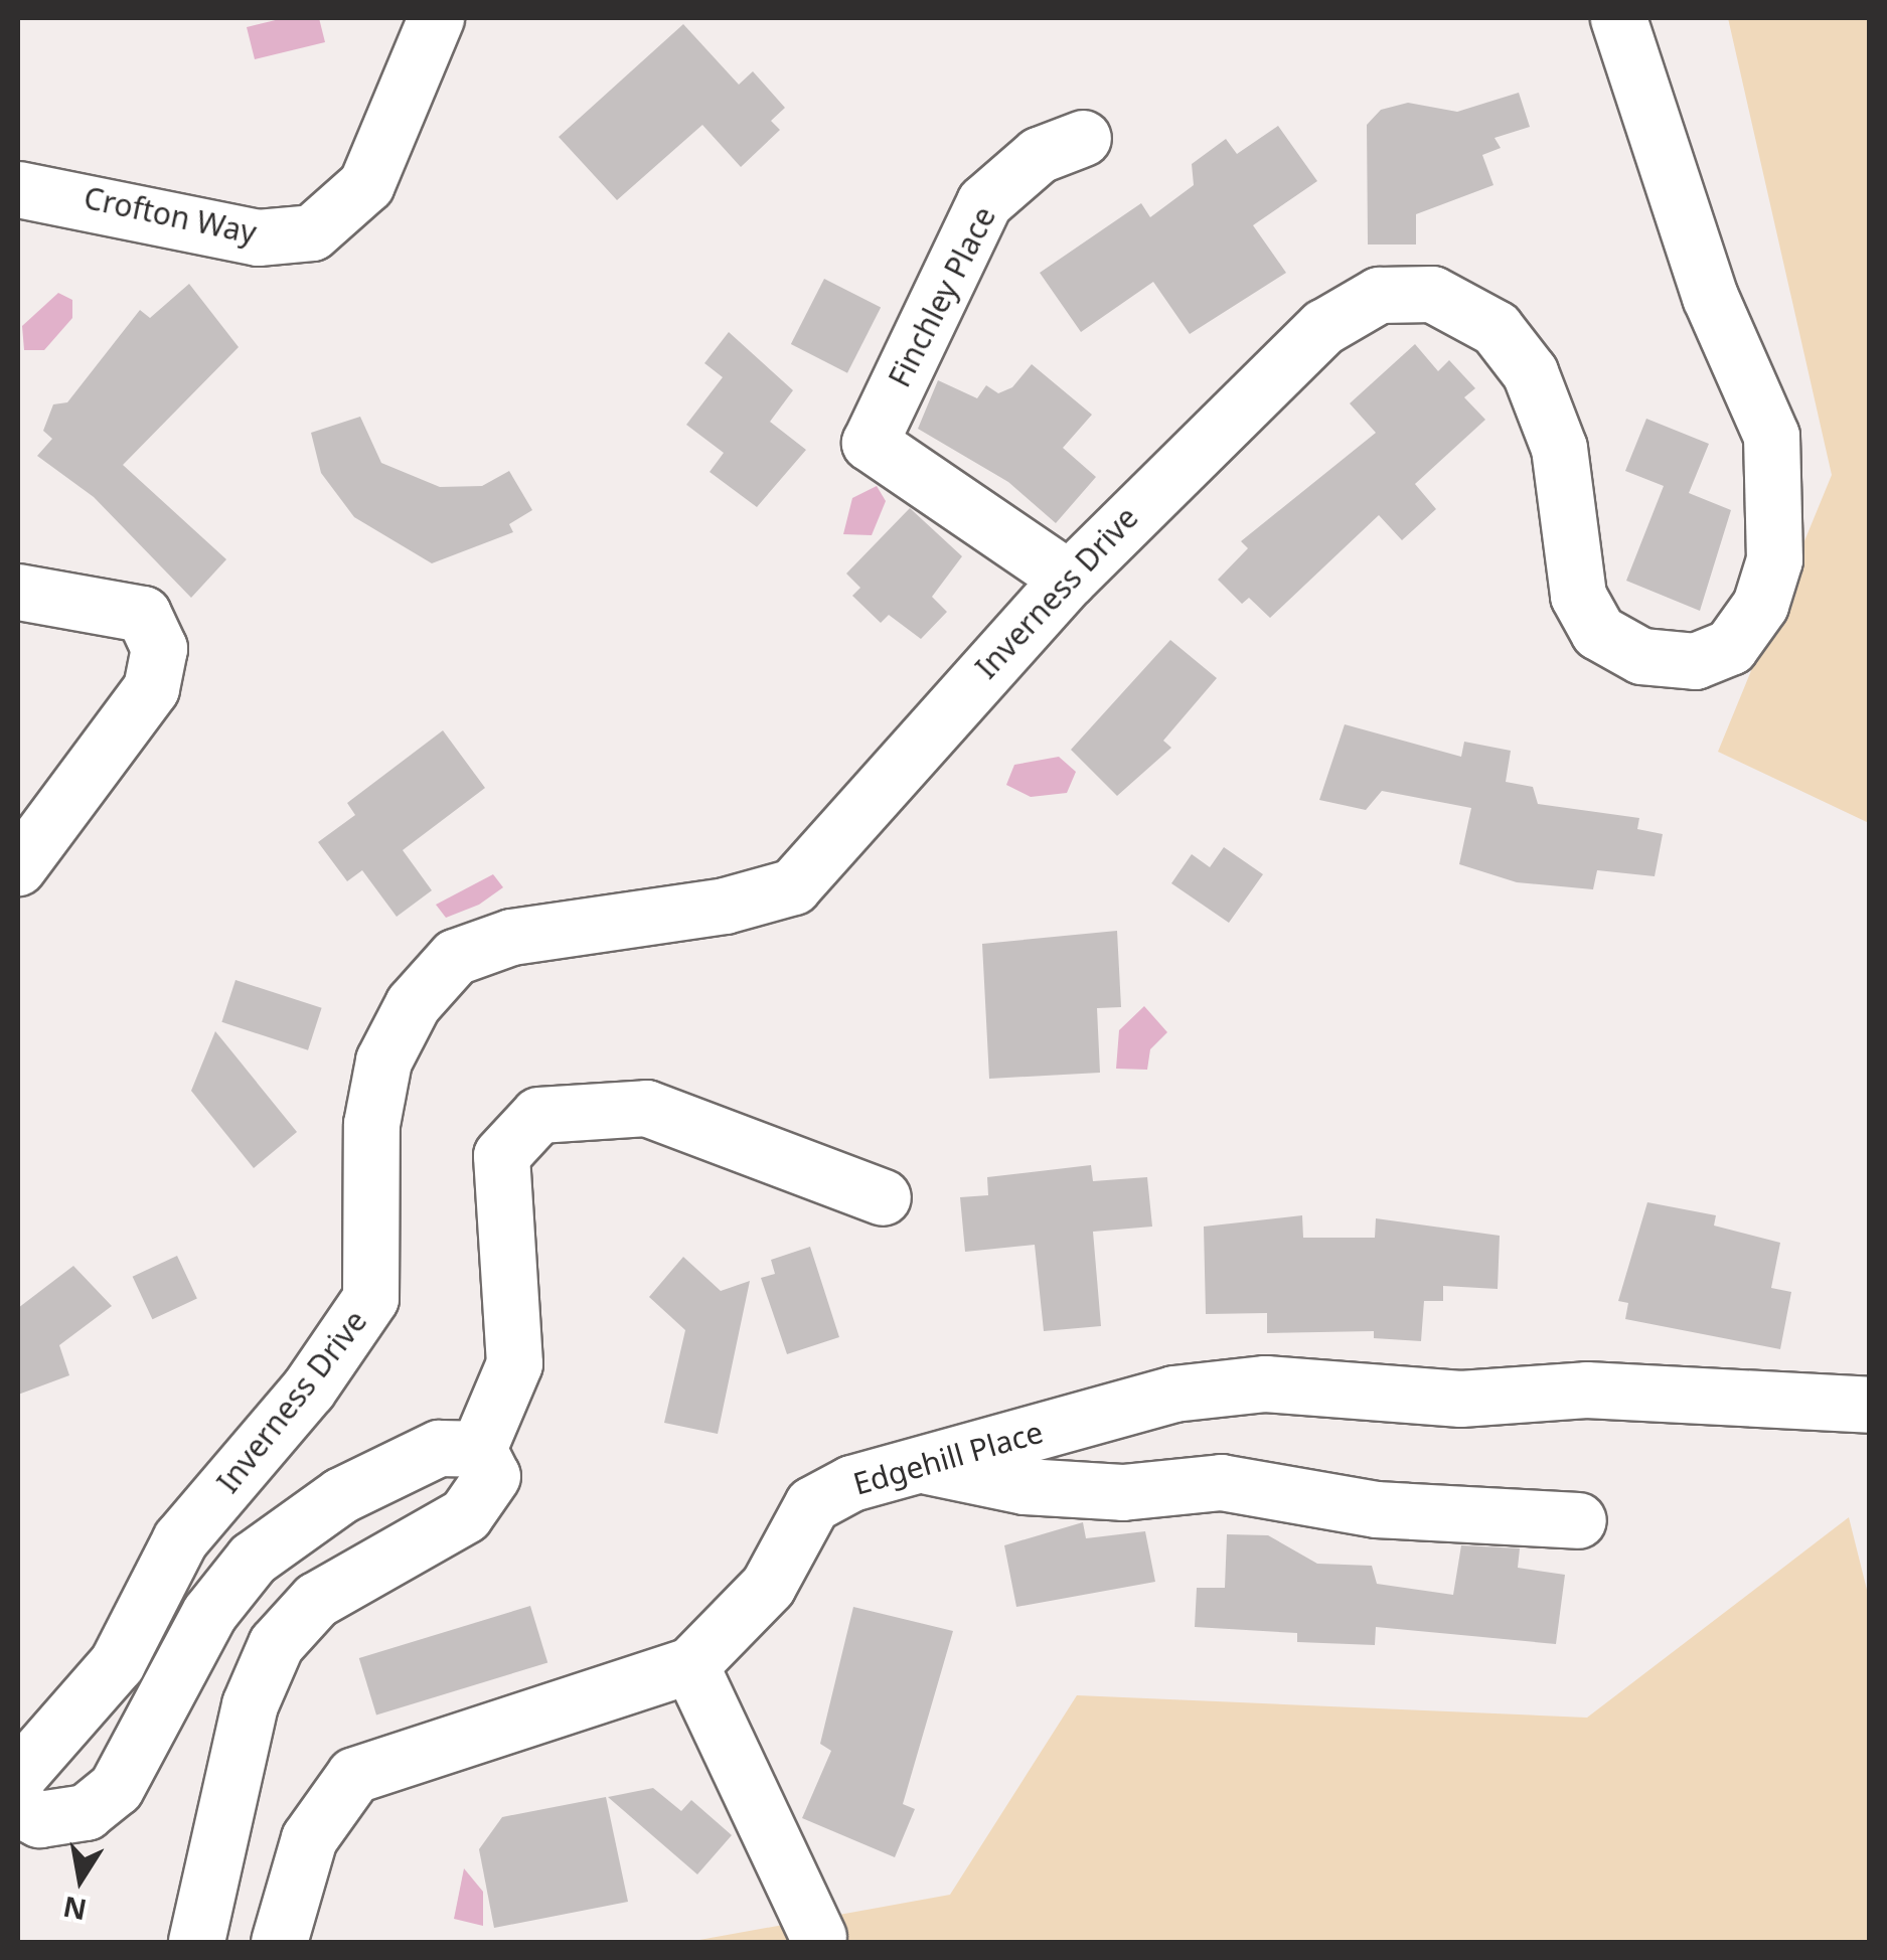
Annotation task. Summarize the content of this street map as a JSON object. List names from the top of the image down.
{
  "streets": {
    "street": [
      "Crofton Way",
      "Finchley Place",
      "Inverness Drive",
      "Edgehill Place"
    ]
  },
  "crossings": [
    ["Finchley Place", "Inverness Drive"]
  ],
  "north": "bottom"
}
